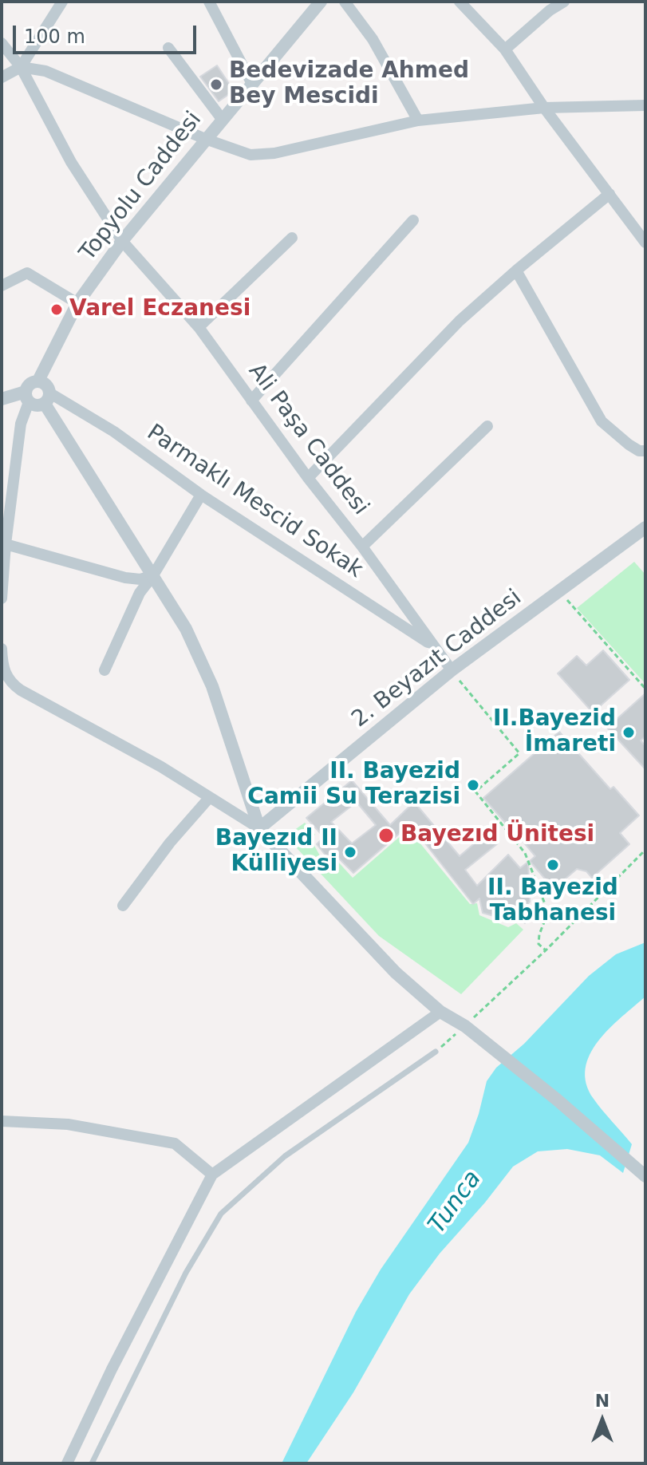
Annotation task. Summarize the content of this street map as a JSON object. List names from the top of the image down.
{
  "streets": {
    "street": [
      "Topyolu Caddesi",
      "Ali Paşa Caddesi",
      "Parmaklı Mescid Sokak",
      "2. Beyazıt Caddesi"
    ]
  },
  "crossings": [
    ["Topyolu Caddesi", "Ali Paşa Caddesi"],
    ["Topyolu Caddesi", "Parmaklı Mescid Sokak"],
    ["Ali Paşa Caddesi", "Parmaklı Mescid Sokak"],
    ["Ali Paşa Caddesi", "2. Beyazıt Caddesi"]
  ],
  "water": ["Tunca"],
  "places": [
    "Bedevizade Ahmed Bey Mescidi",
    "Varel Eczanesi",
    "II.Bayezid İmareti",
    "II. Bayezid Camii Su Terazisi",
    "Bayezıd Ünitesi",
    "Bayezıd II Külliyesi",
    "II. Bayezid Tabhanesi"
  ],
  "scale_bar": "100 m",
  "north": "top"
}
